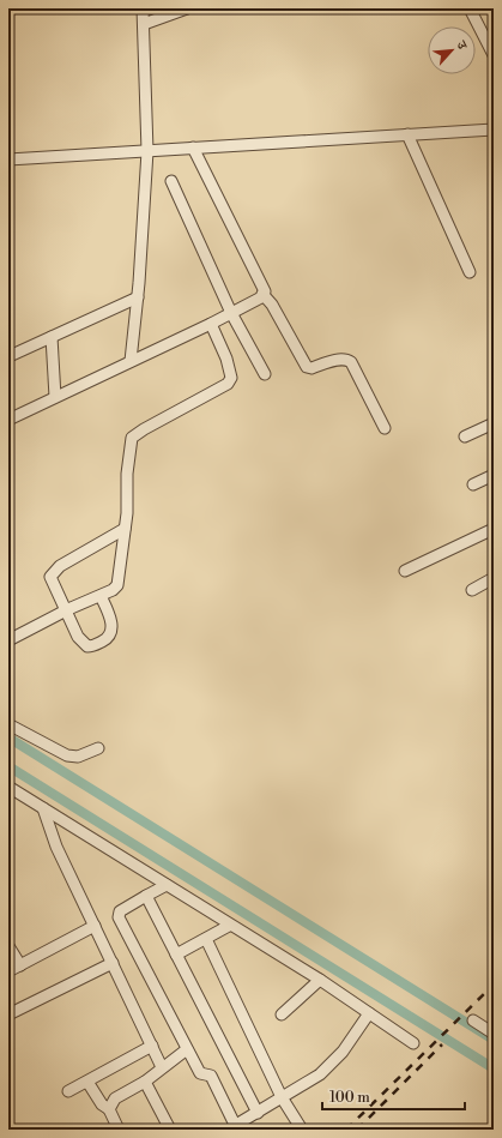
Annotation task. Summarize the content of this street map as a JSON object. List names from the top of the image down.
{
  "scale_bar": "100 m",
  "north": "top right"
}
